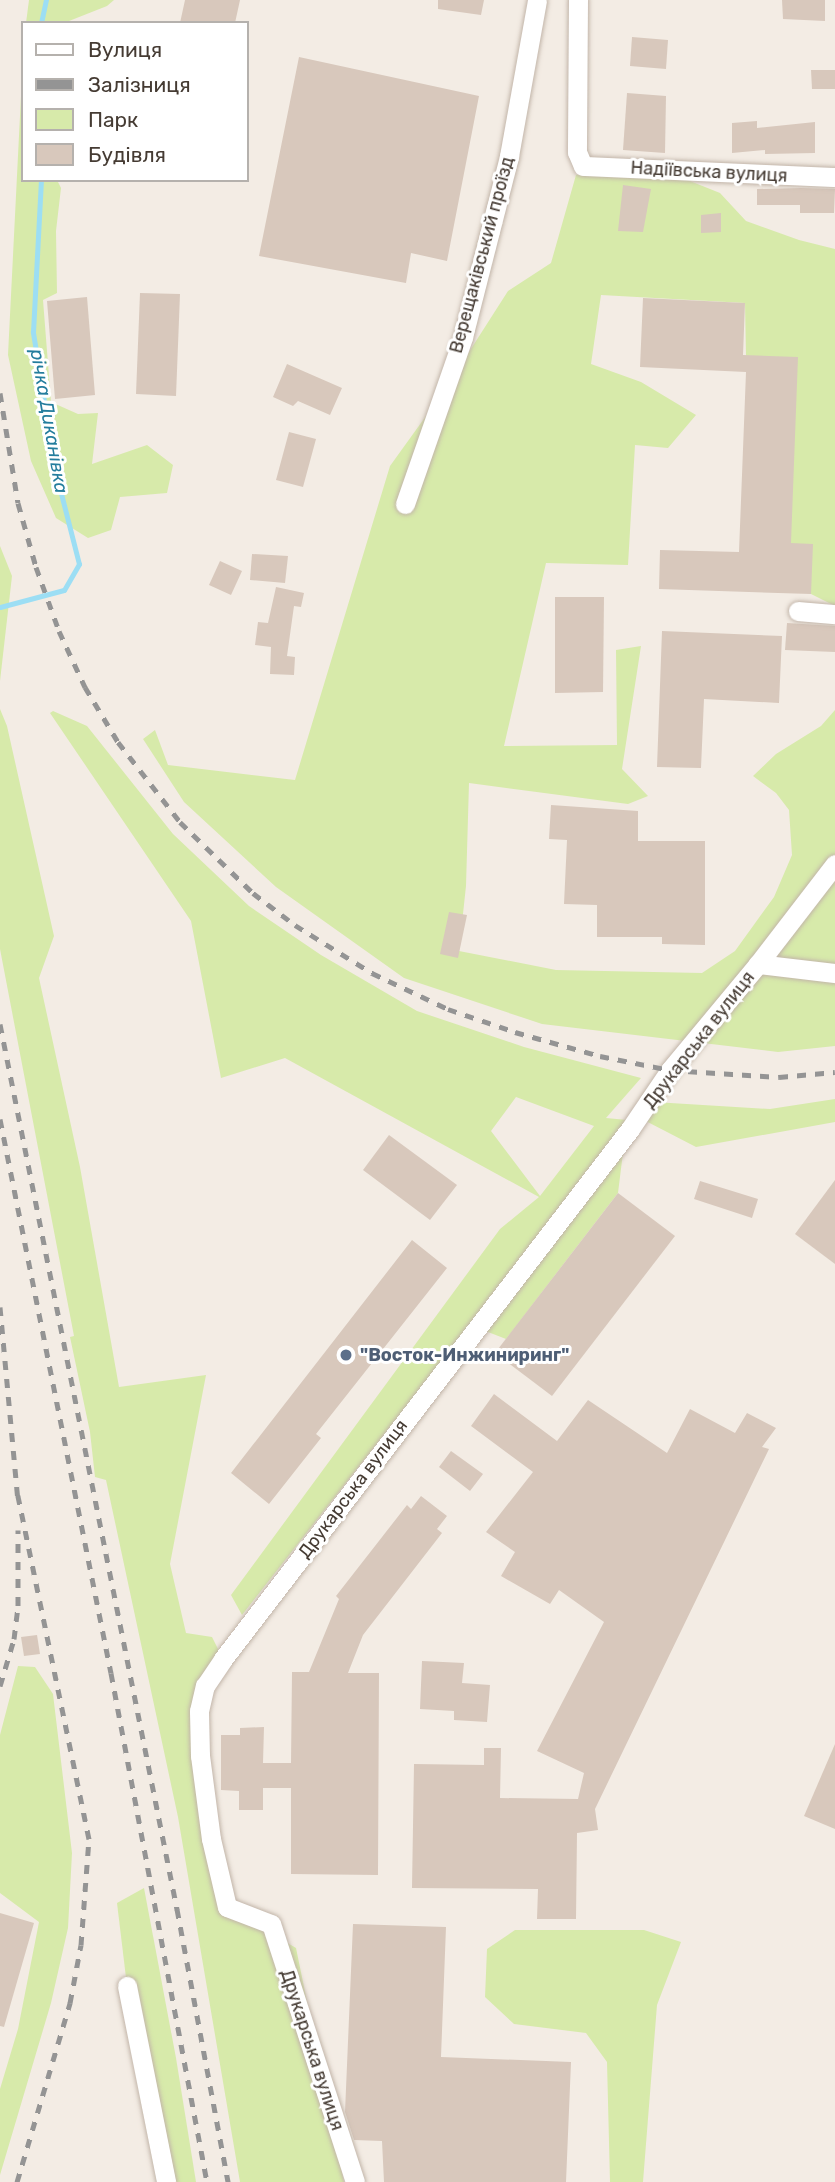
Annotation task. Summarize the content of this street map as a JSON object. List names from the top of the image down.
{
  "streets": {
    "street": ["Надіївська вулиця", "Верещаківський проїзд", "Друкарська вулиця"]
  },
  "water": ["річка Диканівка"],
  "places": ["\"Восток-Инжиниринг\""],
  "legend": [
    "Вулиця",
    "Залізниця",
    "Парк",
    "Будівля"
  ]
}
